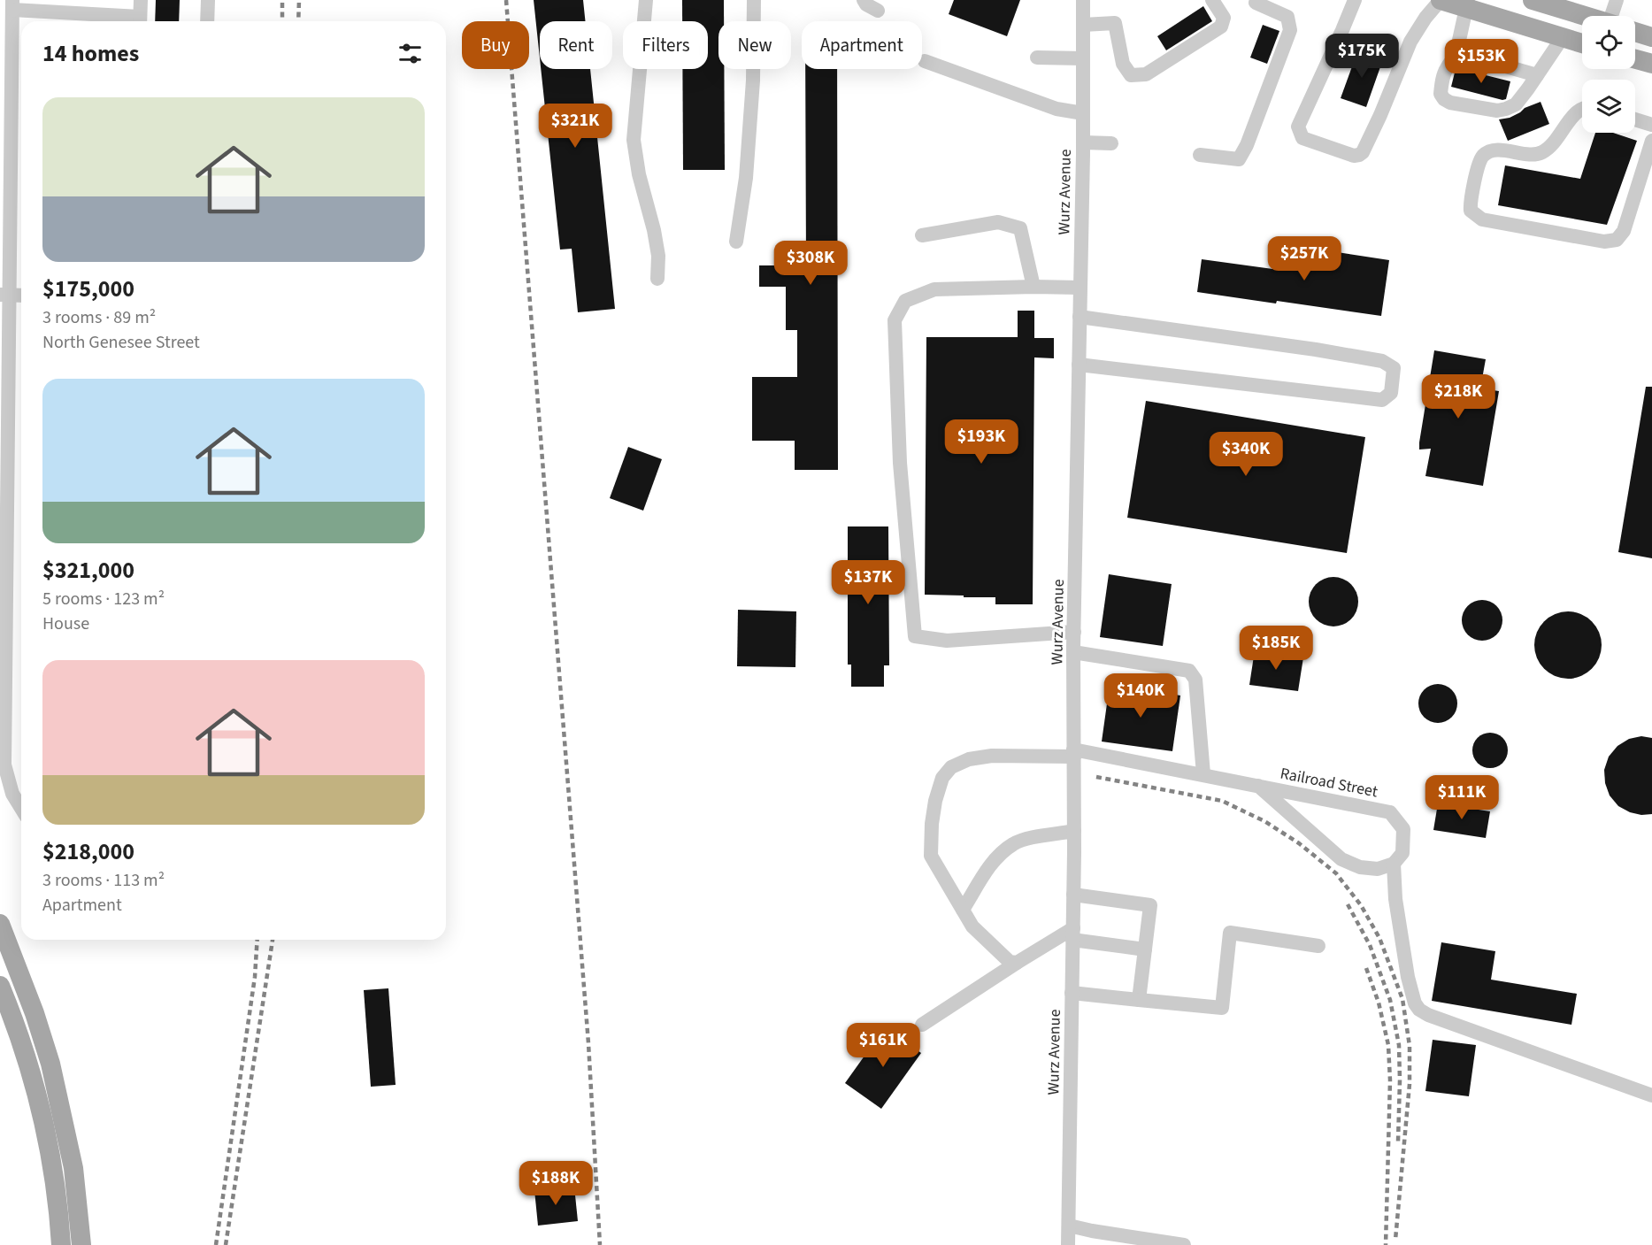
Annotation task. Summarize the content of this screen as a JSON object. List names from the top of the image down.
{
  "streets": {
    "street": ["Wurz Avenue", "Railroad Street"]
  },
  "crossings": [
    ["Wurz Avenue", "Railroad Street"]
  ],
  "page": {
    "chip": [
      "Buy",
      "Rent",
      "Filters",
      "New",
      "Apartment"
    ],
    "heading": "14 homes",
    "price": [
      "$175K",
      "$153K",
      "$321K",
      "$257K",
      "$308K",
      "$218K",
      "$193K",
      "$340K",
      "$137K",
      "$185K",
      "$140K",
      "$111K",
      "$161K",
      "$188K"
    ],
    "list": [
      {
        "name": "$175,000",
        "note": "3 rooms · 89 m² · North Genesee Street"
      },
      {
        "name": "$321,000",
        "note": "5 rooms · 123 m² · House"
      },
      {
        "name": "$218,000",
        "note": "3 rooms · 113 m² · Apartment"
      }
    ]
  }
}
